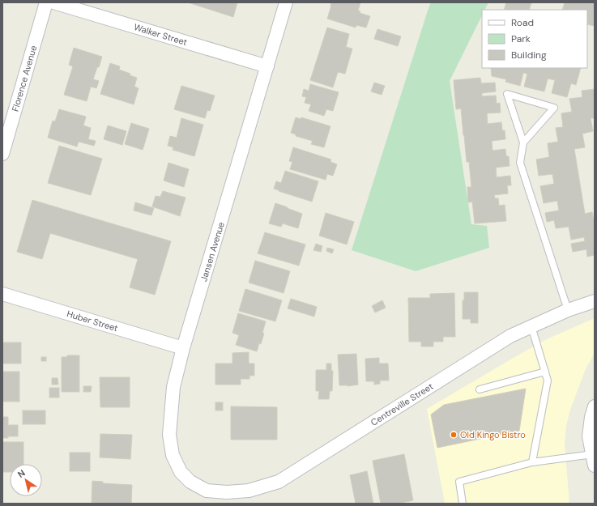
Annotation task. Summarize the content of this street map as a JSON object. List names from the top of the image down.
{
  "streets": {
    "street": [
      "Walker Street",
      "Florence Avenue",
      "Jansen Avenue",
      "Huber Street",
      "Centreville Street"
    ]
  },
  "crossings": [
    ["Walker Street", "Jansen Avenue"],
    ["Jansen Avenue", "Huber Street"],
    ["Jansen Avenue", "Centreville Street"]
  ],
  "places": ["Old Kingo Bistro"],
  "legend": ["Road", "Park", "Building"],
  "north": "top left"
}
